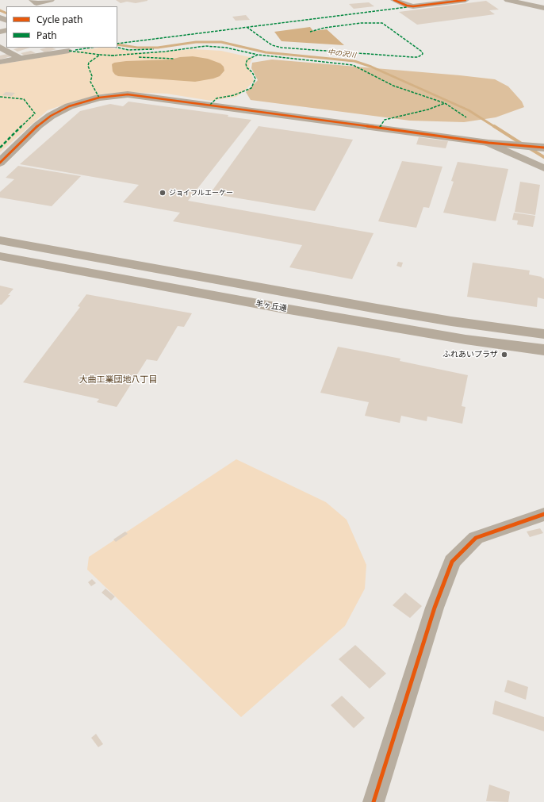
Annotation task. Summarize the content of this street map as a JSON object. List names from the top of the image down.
{
  "streets": {
    "main road": ["羊ヶ丘通"]
  },
  "districts": ["大曲工業団地八丁目"],
  "water": ["中の沢川"],
  "places": ["ジョイフルエーケー", "ふれあいプラザ"],
  "legend": ["Cycle path", "Path"]
}
